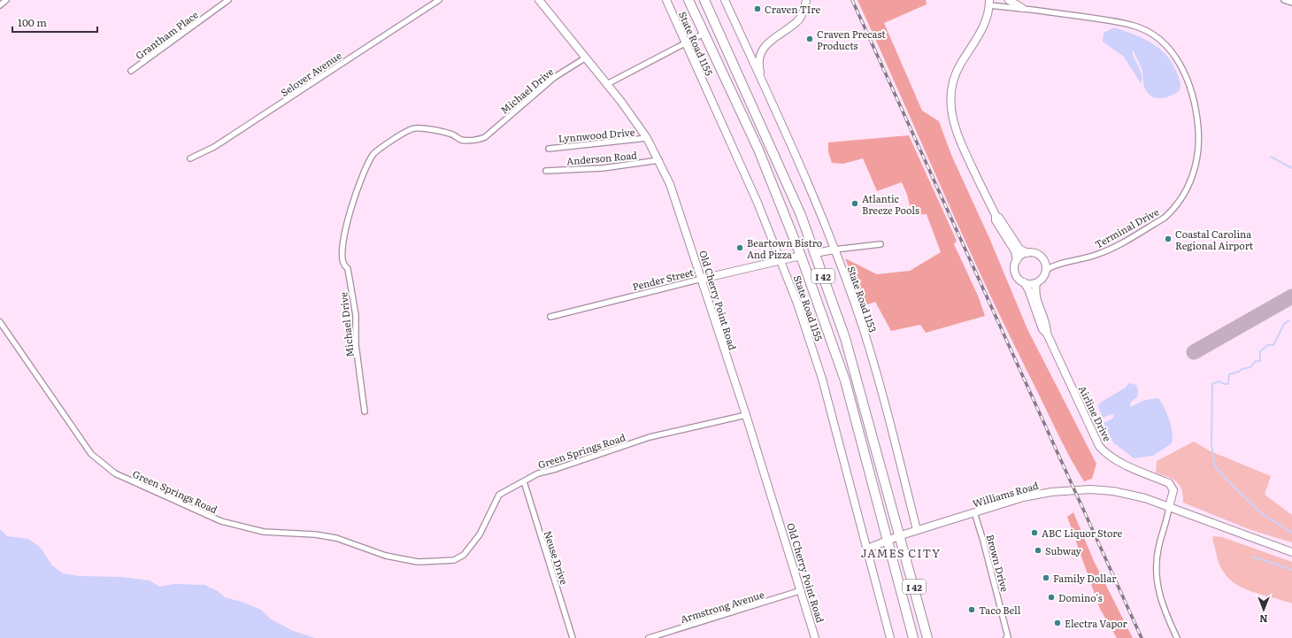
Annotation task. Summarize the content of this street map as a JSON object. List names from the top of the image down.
{
  "streets": {
    "highway": ["I 42"],
    "street": [
      "Grantham Place",
      "State Road 1155",
      "Selover Avenue",
      "Michael Drive",
      "Lynnwood Drive",
      "Anderson Road",
      "Terminal Drive",
      "Pender Street",
      "State Road 1153",
      "Old Cherry Point Road",
      "Airline Drive",
      "Green Springs Road",
      "Williams Road",
      "Neuse Drive",
      "Brown Drive",
      "Armstrong Avenue"
    ]
  },
  "crossings": [
    ["State Road 1155", "Pender Street"],
    ["State Road 1155", "Williams Road"],
    ["Michael Drive", "Old Cherry Point Road"],
    ["Lynnwood Drive", "Old Cherry Point Road"],
    ["Anderson Road", "Old Cherry Point Road"],
    ["Terminal Drive", "Airline Drive"],
    ["I 42", "Williams Road"],
    ["Pender Street", "Old Cherry Point Road"],
    ["State Road 1153", "Williams Road"],
    ["Old Cherry Point Road", "Green Springs Road"],
    ["Old Cherry Point Road", "Armstrong Avenue"],
    ["Airline Drive", "Williams Road"],
    ["Green Springs Road", "Neuse Drive"],
    ["Williams Road", "Brown Drive"]
  ],
  "districts": ["JAMES CITY"],
  "places": [
    "Craven TIre",
    "Craven Precast Products",
    "Atlantic Breeze Pools",
    "Coastal Carolina Regional Airport",
    "Beartown Bistro And Pizza",
    "ABC Liquor Store",
    "Subway",
    "Family Dollar",
    "Domino's",
    "Taco Bell",
    "Electra Vapor"
  ],
  "scale_bar": "100 m",
  "north": "bottom"
}
